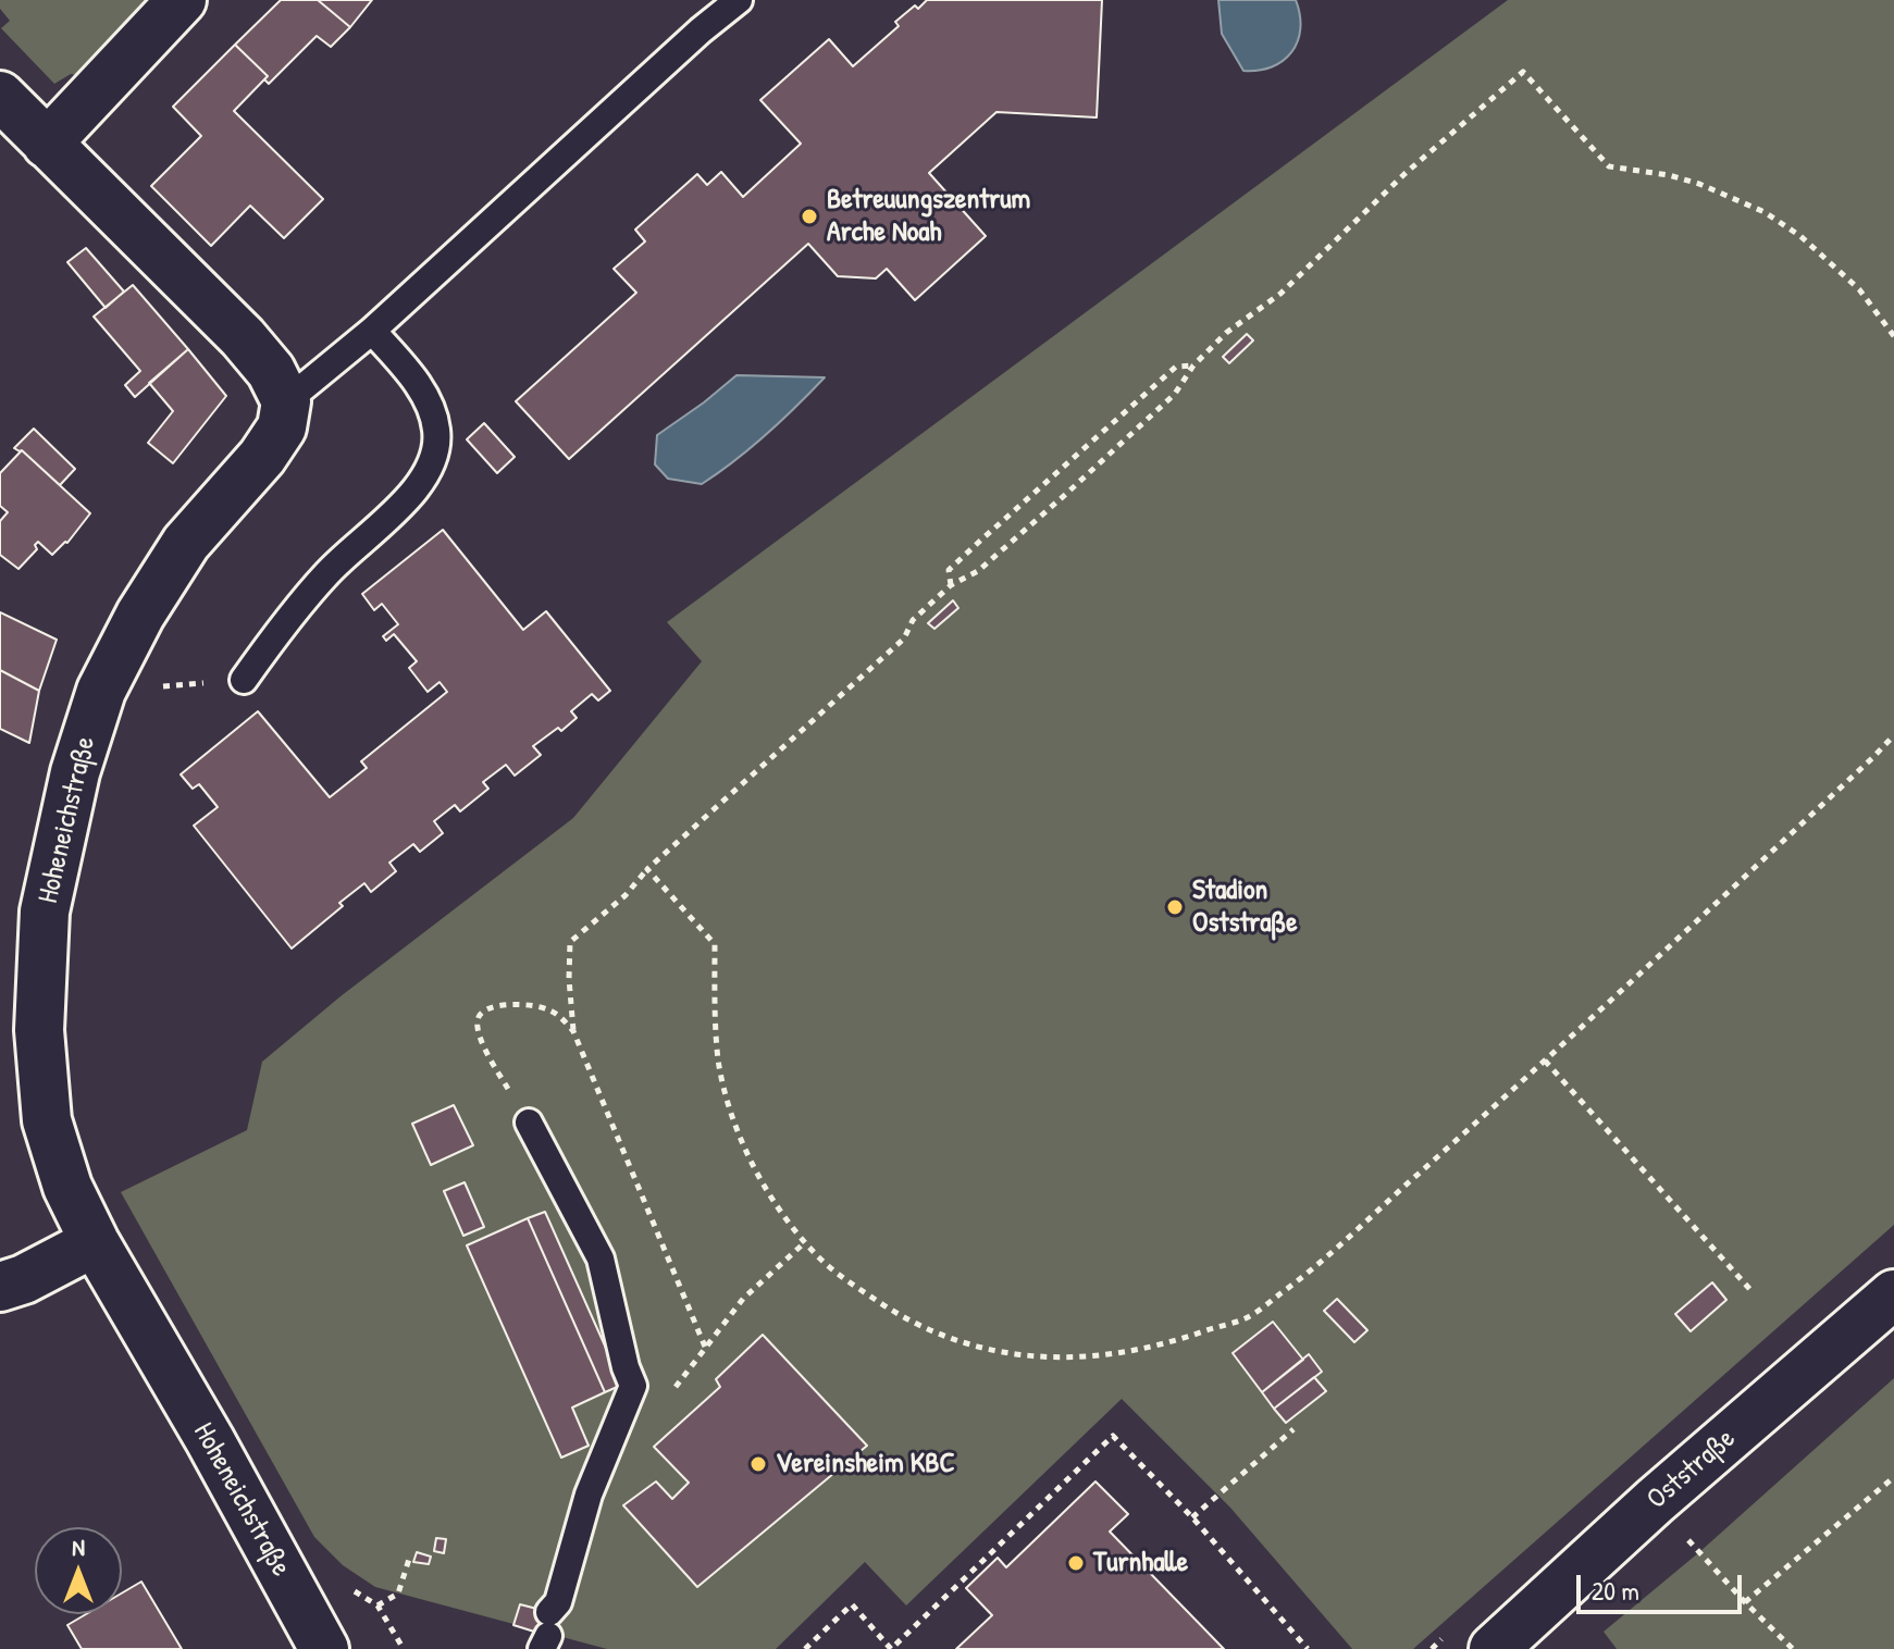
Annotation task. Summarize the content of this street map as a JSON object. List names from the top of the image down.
{
  "streets": {
    "street": ["Hoheneichstraße", "Oststraße"]
  },
  "places": [
    "Betreuungszentrum Arche Noah",
    "Stadion Oststraße",
    "Vereinsheim KBC",
    "Turnhalle"
  ],
  "scale_bar": "20 m",
  "north": "top"
}
